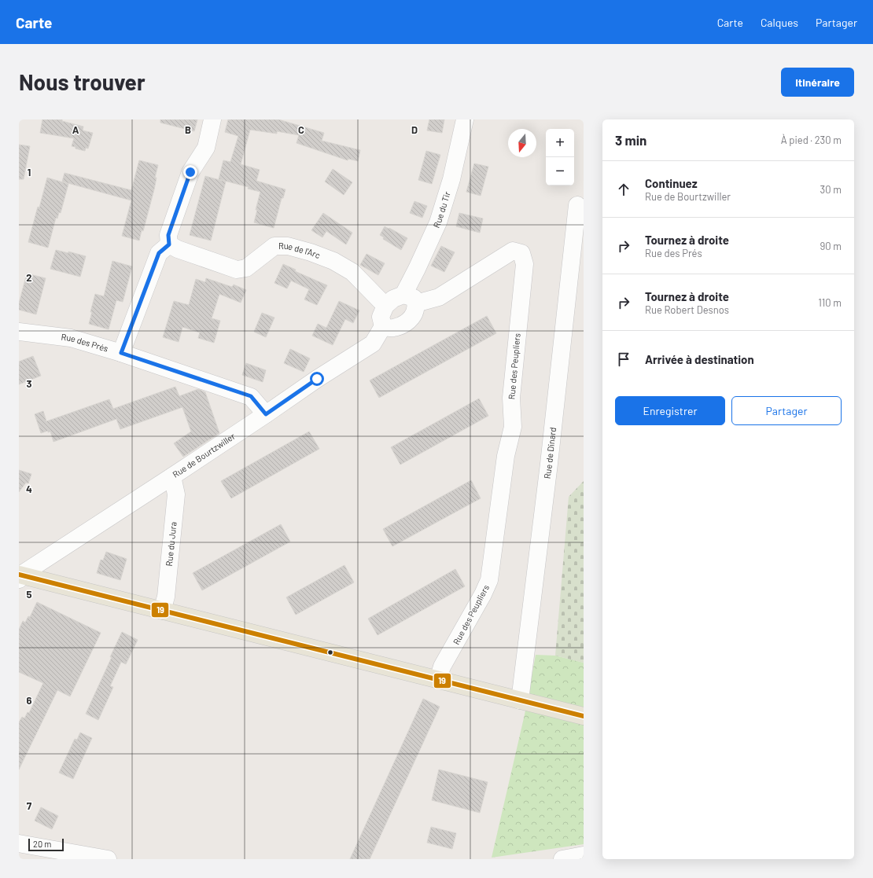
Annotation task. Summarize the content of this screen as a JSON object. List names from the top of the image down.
{
  "streets": {
    "street": [
      "Rue du Tir",
      "Rue de l'Arc",
      "Rue des Prés",
      "Rue des Peupliers",
      "Rue de Dinard",
      "Rue de Bourtzwiller",
      "Rue du Jura"
    ]
  },
  "crossings": [
    ["Rue du Tir", "Rue de l'Arc"],
    ["Rue du Tir", "Rue des Peupliers"],
    ["Rue du Tir", "Rue de Bourtzwiller"],
    ["Rue de l'Arc", "Rue des Peupliers"],
    ["Rue de l'Arc", "Rue de Bourtzwiller"],
    ["Rue des Prés", "Rue de Bourtzwiller"],
    ["Rue des Peupliers", "Rue de Bourtzwiller"],
    ["Rue de Bourtzwiller", "Rue du Jura"]
  ],
  "lines": ["transit line 19"],
  "scale_bar": "20 m",
  "north": "bottom",
  "page": {
    "header": "Carte",
    "nav": ["Carte", "Calques", "Partager"],
    "buttons": [
      "Itinéraire",
      ["Enregistrer", "Partager"]
    ],
    "title": "Nous trouver",
    "heading": ["3 min", "À pied · 230 m"],
    "map_buttons": ["+", "−"],
    "list": [
      ["Continuez", "Rue de Bourtzwiller", "30 m"],
      ["Tournez à droite", "Rue des Prés", "90 m"],
      ["Tournez à droite", "Rue Robert Desnos", "110 m"],
      "Arrivée à destination"
    ],
    "scale": "20 m"
  },
  "grid": {
    "columns": [
      "A",
      "B",
      "C",
      "D"
    ],
    "rows": [
      "1",
      "2",
      "3",
      "4",
      "5",
      "6",
      "7"
    ]
  }
}
